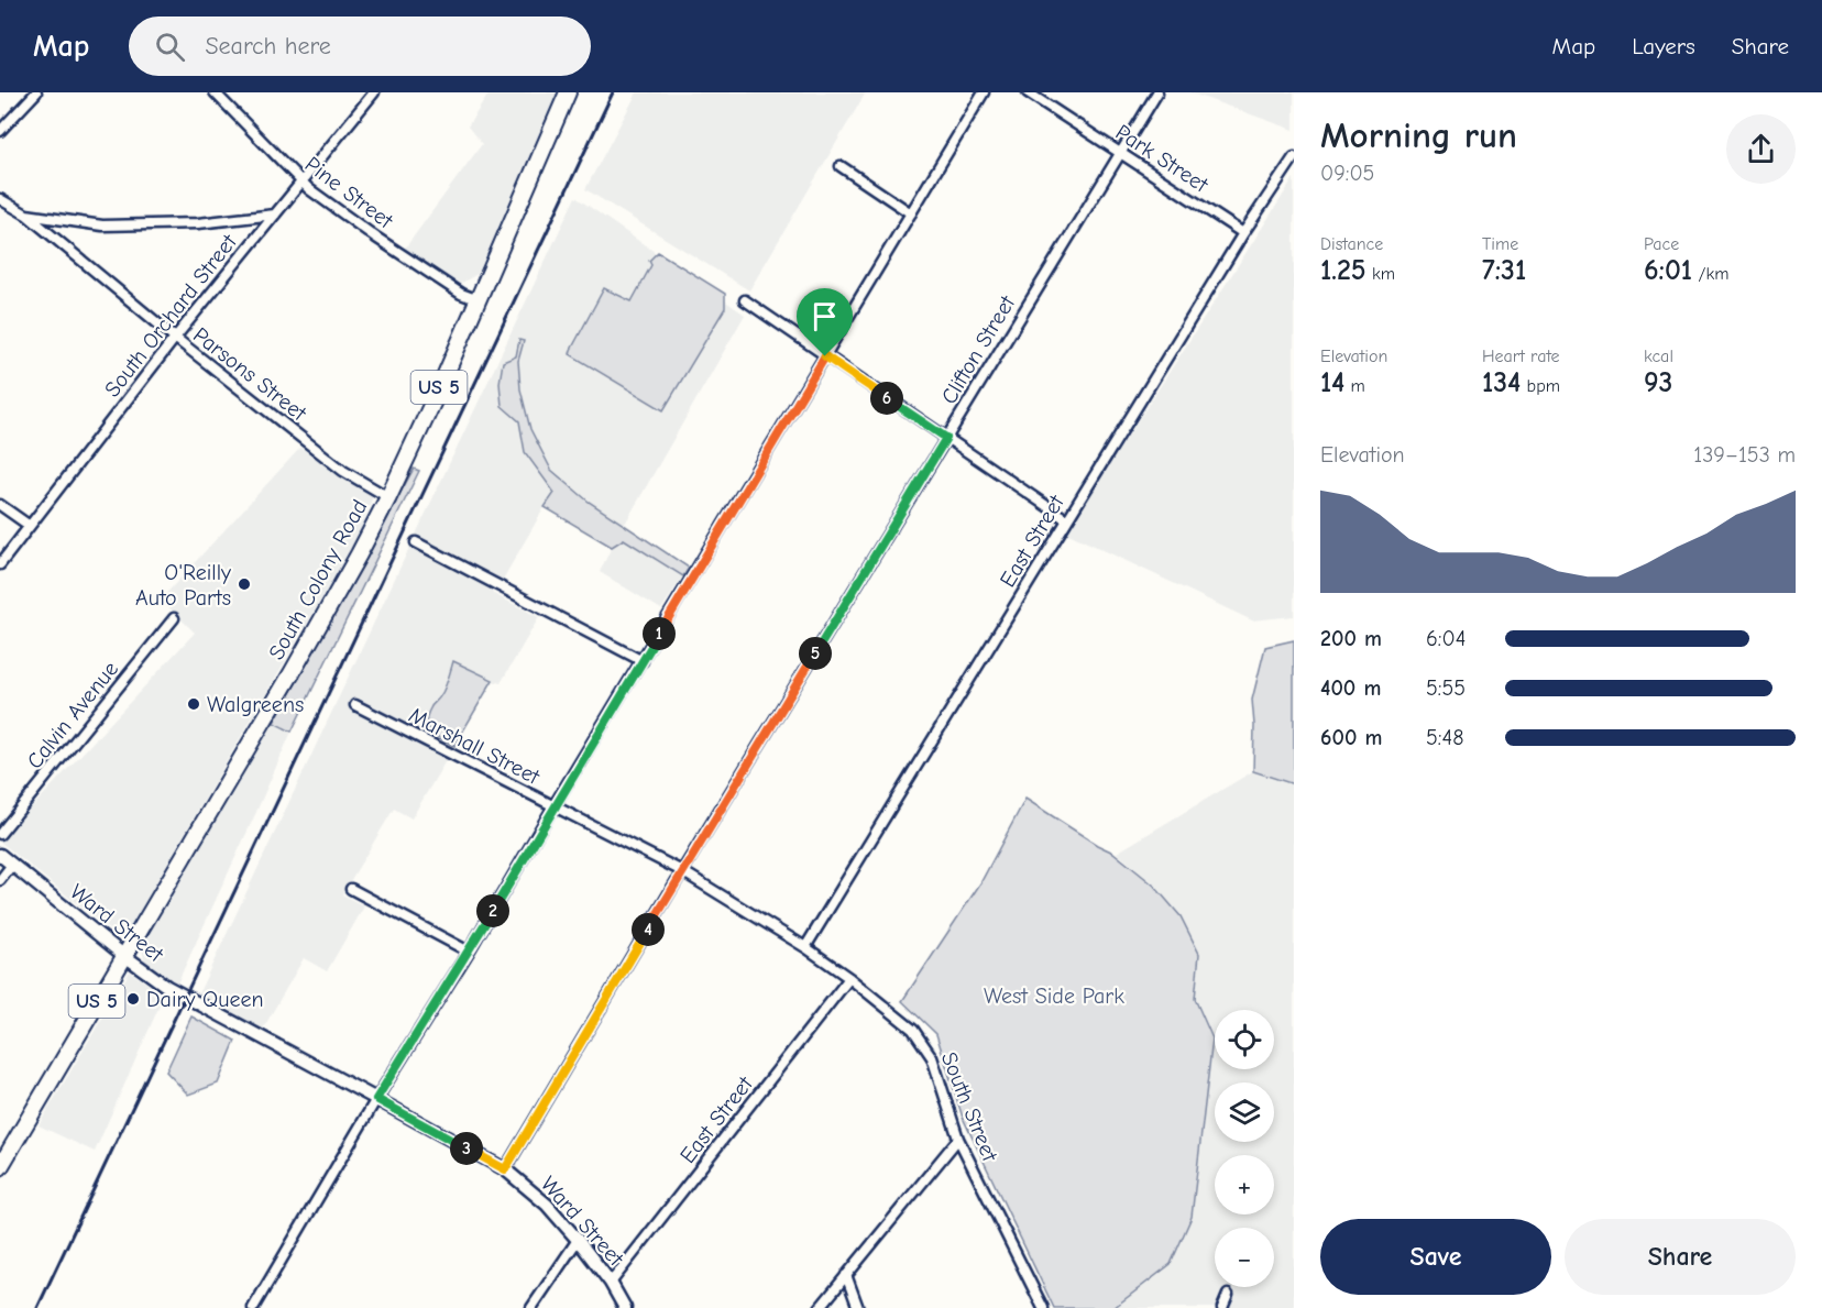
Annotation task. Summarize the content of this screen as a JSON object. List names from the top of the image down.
{
  "streets": {
    "main road": ["US 5", "South Colony Road"],
    "street": [
      "Park Street",
      "Pine Street",
      "South Orchard Street",
      "Clifton Street",
      "Parsons Street",
      "East Street",
      "Calvin Avenue",
      "Marshall Street",
      "Ward Street",
      "South Street"
    ]
  },
  "crossings": [
    ["Park Street", "Clifton Street"],
    ["Park Street", "East Street"],
    ["Pine Street", "South Orchard Street"],
    ["Pine Street", "South Colony Road"],
    ["South Orchard Street", "Parsons Street"],
    ["Clifton Street", "Marshall Street"],
    ["Clifton Street", "Ward Street"],
    ["Parsons Street", "South Colony Road"],
    ["East Street", "Marshall Street"],
    ["East Street", "Ward Street"],
    ["East Street", "South Street"],
    ["South Colony Road", "Ward Street"],
    ["Marshall Street", "South Street"]
  ],
  "parks": ["West Side Park"],
  "places": ["O'Reilly Auto Parts", "Walgreens", "Dairy Queen"],
  "page": {
    "header": "Map",
    "search": "Search here",
    "nav": ["Map", "Layers", "Share"],
    "heading": ["Morning run", "09:05"],
    "stats": [
      ["Distance", "1.25 km"],
      ["Time", "7:31"],
      ["Pace", "6:01 /km"],
      ["Elevation", "14 m"],
      ["Heart rate", "134 bpm"],
      ["kcal", "93"]
    ],
    "pins": [
      "6",
      "1",
      "5",
      "2",
      "4",
      "3"
    ],
    "chart": ["Elevation", "139–153 m"],
    "list": [
      {
        "name": "200 m",
        "note": "6:04"
      },
      {
        "name": "400 m",
        "note": "5:55"
      },
      {
        "name": "600 m",
        "note": "5:48"
      }
    ],
    "map_buttons": ["+", "−"],
    "buttons": ["Save", "Share"]
  }
}
